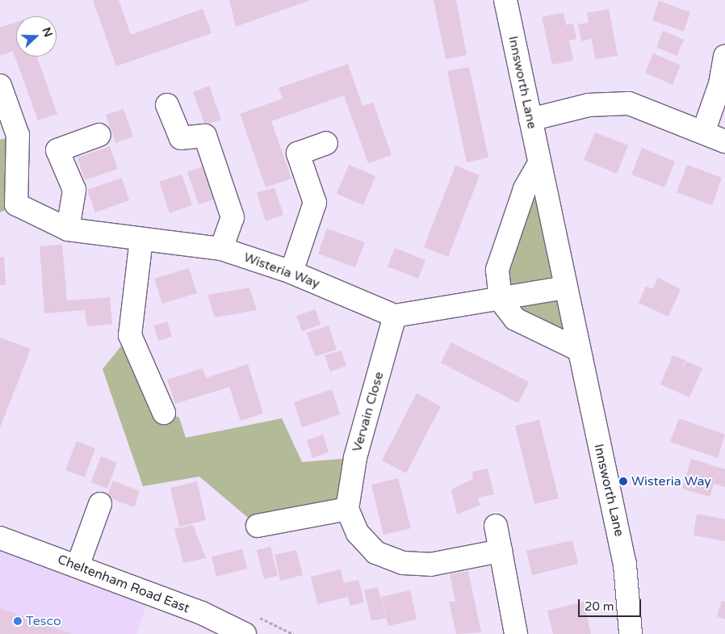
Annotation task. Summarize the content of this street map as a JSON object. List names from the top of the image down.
{
  "streets": {
    "street": [
      "Innsworth Lane",
      "Wisteria Way",
      "Vervain Close",
      "Cheltenham Road East"
    ]
  },
  "crossings": [
    ["Wisteria Way", "Vervain Close"]
  ],
  "places": ["Wisteria Way", "Tesco"],
  "scale_bar": "20 m",
  "north": "right"
}
